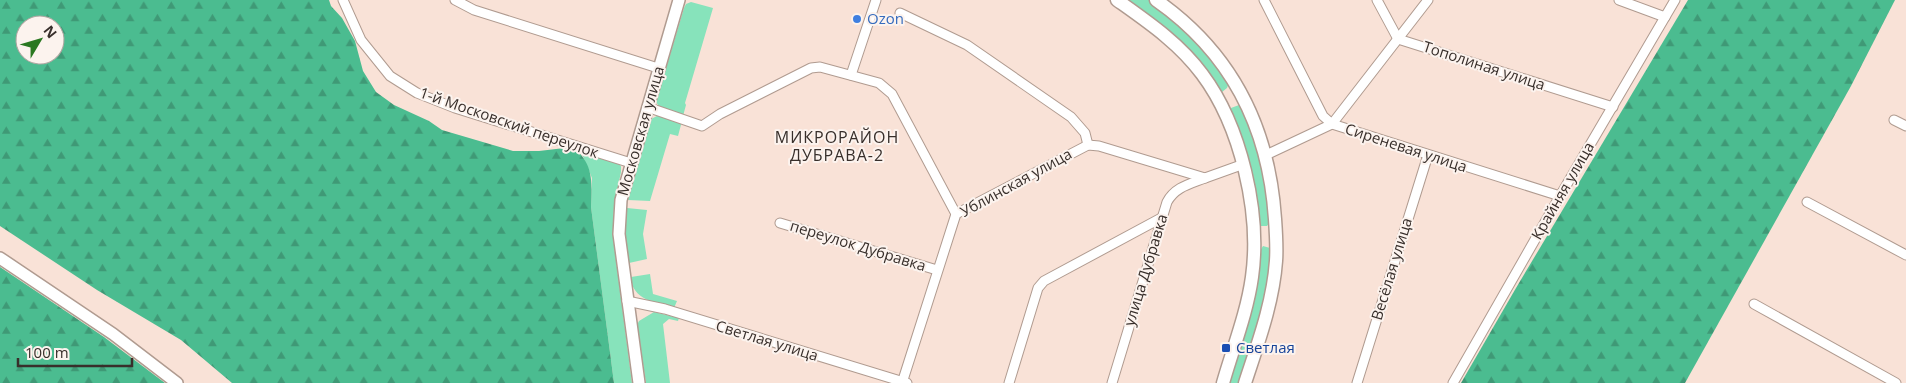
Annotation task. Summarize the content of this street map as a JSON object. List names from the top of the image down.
{
  "streets": {
    "street": [
      "Тополиная улица",
      "1-й Московский переулок",
      "Московская улица",
      "Сиреневая улица",
      "Ублинская улица",
      "Крайняя улица",
      "переулок Дубравка",
      "Весёлая улица",
      "улица Дубравка",
      "Светлая улица"
    ]
  },
  "crossings": [
    ["Тополиная улица", "Крайняя улица"],
    ["1-й Московский переулок", "Московская улица"],
    ["Московская улица", "Светлая улица"],
    ["Сиреневая улица", "Крайняя улица"],
    ["Сиреневая улица", "Весёлая улица"],
    ["Ублинская улица", "переулок Дубравка"],
    ["Ублинская улица", "улица Дубравка"],
    ["Ублинская улица", "Светлая улица"]
  ],
  "districts": ["МИКРОРАЙОН ДУБРАВА-2"],
  "places": {
    "other": ["Ozon"],
    "transit": ["Светлая"]
  },
  "scale_bar": "100 m",
  "north": "top right"
}
